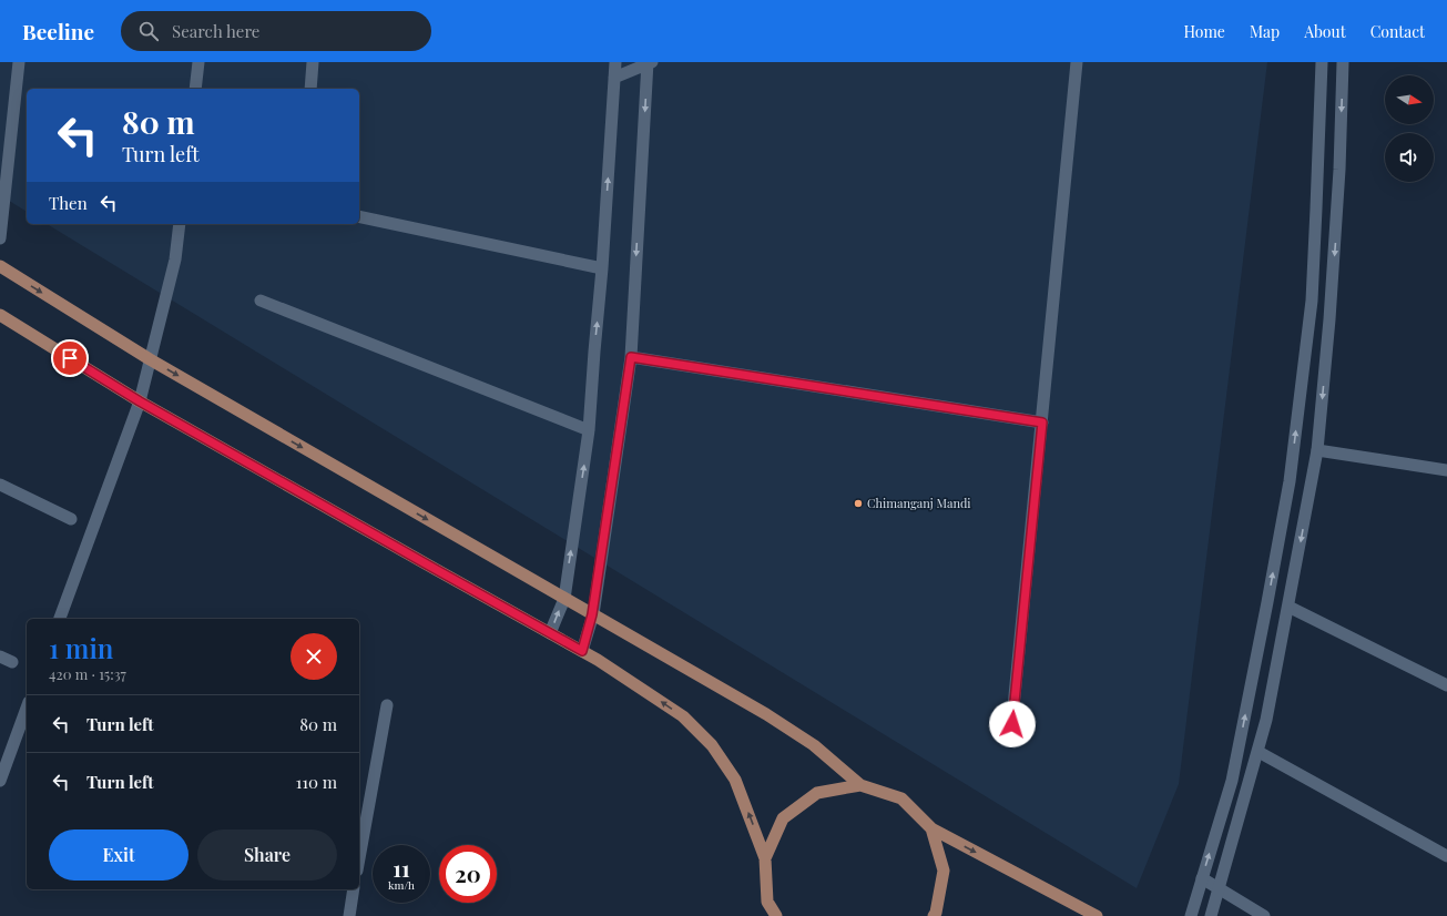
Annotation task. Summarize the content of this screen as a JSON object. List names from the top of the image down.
{
  "places": ["Chimanganj Mandi"],
  "north": "right",
  "page": {
    "header": "Beeline",
    "search": "Search here",
    "nav": [
      "Home",
      "Map",
      "About",
      "Contact"
    ],
    "turn": ["80 m", "Turn left"],
    "then": "Then",
    "heading": ["1 min", "420 m · 15:37"],
    "list": [
      {
        "name": "Turn left",
        "value": "80 m"
      },
      {
        "name": "Turn left",
        "value": "110 m"
      }
    ],
    "buttons": ["Exit", "Share"],
    "speed": "11 km/h",
    "limit": "20"
  }
}
